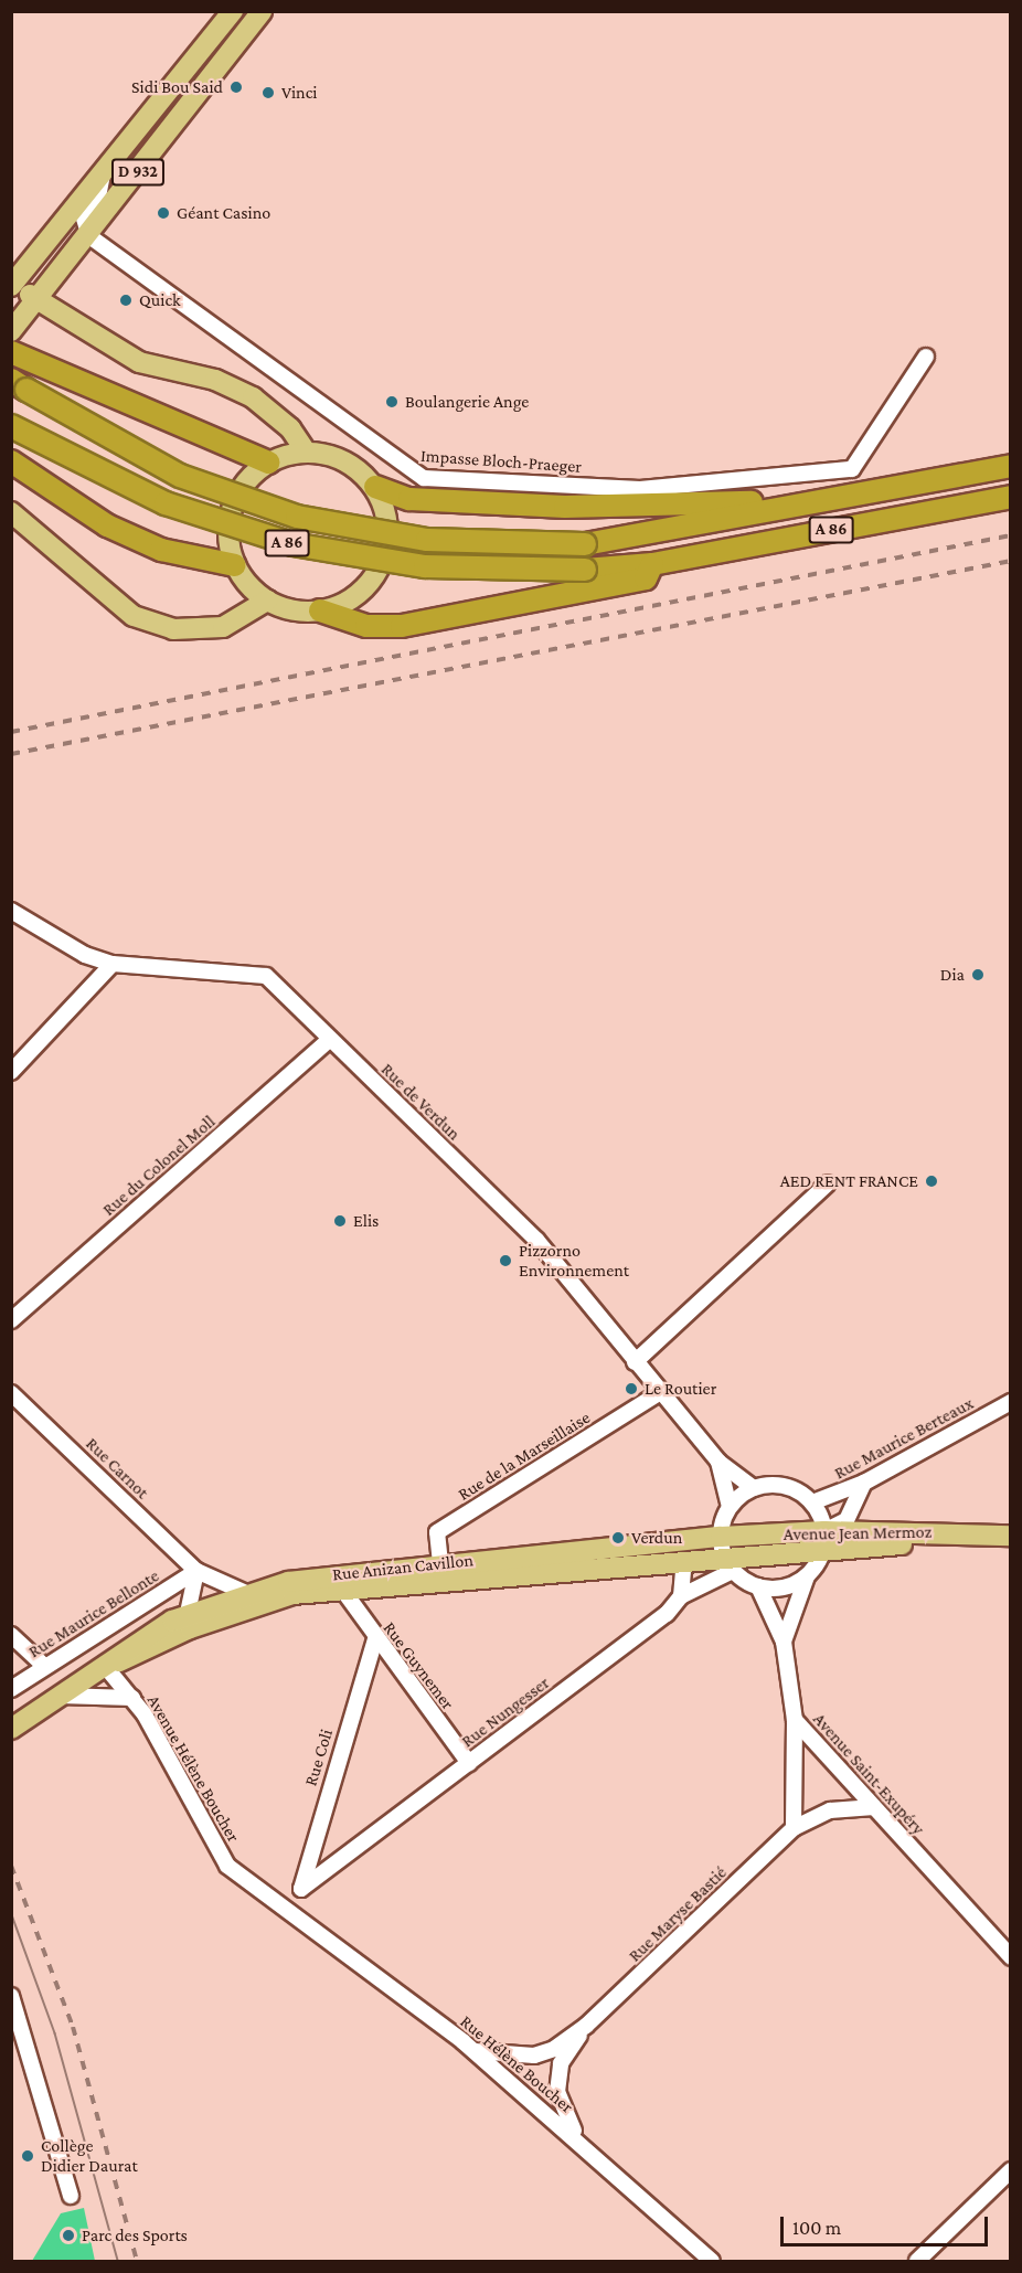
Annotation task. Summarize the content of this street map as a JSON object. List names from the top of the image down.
{
  "streets": {
    "highway": ["A 86"],
    "main road": ["D 932", "Avenue Jean Mermoz", "Rue Anizan Cavillon"],
    "street": [
      "Impasse Bloch-Praeger",
      "Rue de Verdun",
      "Rue du Colonel Moll",
      "Rue Maurice Berteaux",
      "Rue de la Marseillaise",
      "Rue Carnot",
      "Rue Maurice Bellonte",
      "Rue Guynemer",
      "Rue Nungesser",
      "Rue Coli",
      "Avenue Hélène Boucher",
      "Avenue Saint-Exupéry",
      "Rue Maryse Bastié",
      "Rue Hélène Boucher"
    ]
  },
  "crossings": [
    ["D 932", "Impasse Bloch-Praeger"],
    ["Rue de Verdun", "Rue du Colonel Moll"],
    ["Rue de Verdun", "Rue de la Marseillaise"],
    ["Rue de la Marseillaise", "Rue Anizan Cavillon"],
    ["Rue Carnot", "Rue Anizan Cavillon"],
    ["Rue Carnot", "Rue Maurice Bellonte"],
    ["Avenue Jean Mermoz", "Rue Anizan Cavillon"],
    ["Avenue Jean Mermoz", "Rue Nungesser"],
    ["Rue Anizan Cavillon", "Rue Guynemer"],
    ["Rue Anizan Cavillon", "Rue Nungesser"],
    ["Rue Anizan Cavillon", "Avenue Hélène Boucher"],
    ["Rue Guynemer", "Rue Nungesser"],
    ["Rue Guynemer", "Rue Coli"],
    ["Rue Nungesser", "Rue Coli"],
    ["Avenue Hélène Boucher", "Rue Hélène Boucher"],
    ["Avenue Saint-Exupéry", "Rue Maryse Bastié"],
    ["Rue Maryse Bastié", "Rue Hélène Boucher"]
  ],
  "places": [
    "Sidi Bou Said",
    "Vinci",
    "Géant Casino",
    "Quick",
    "Boulangerie Ange",
    "Dia",
    "AED RENT FRANCE",
    "Elis",
    "Pizzorno Environnement",
    "Le Routier",
    "Verdun",
    "Collège Didier Daurat",
    "Parc des Sports"
  ],
  "scale_bar": "100 m"
}
